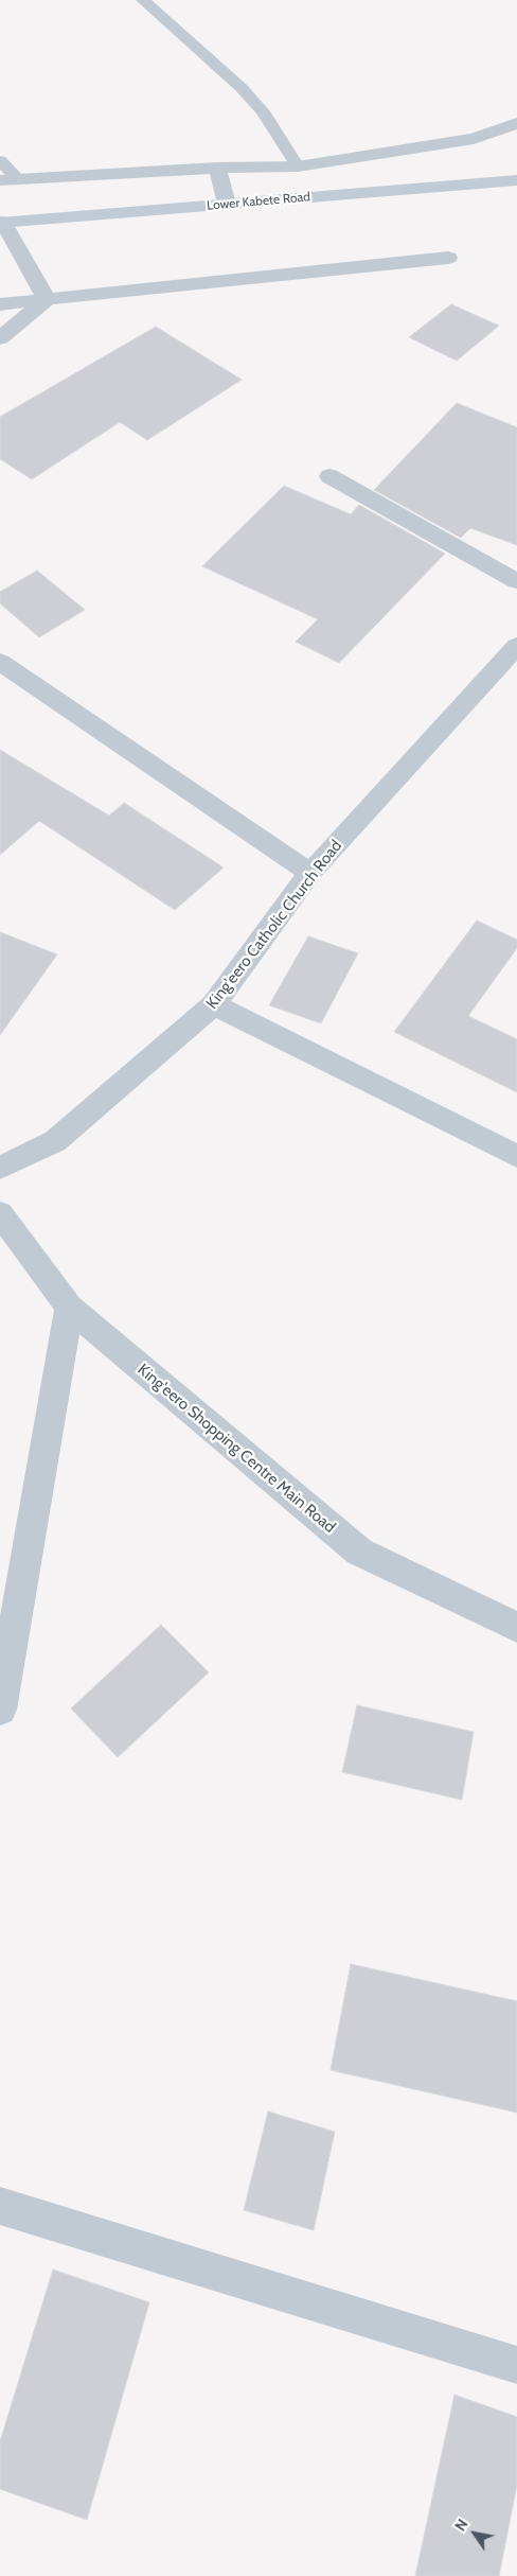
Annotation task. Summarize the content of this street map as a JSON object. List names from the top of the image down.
{
  "streets": {
    "main road": ["Lower Kabete Road"],
    "street": ["King'eero Catholic Church Road", "King'eero Shopping Centre Main Road"]
  },
  "north": "top left"
}
